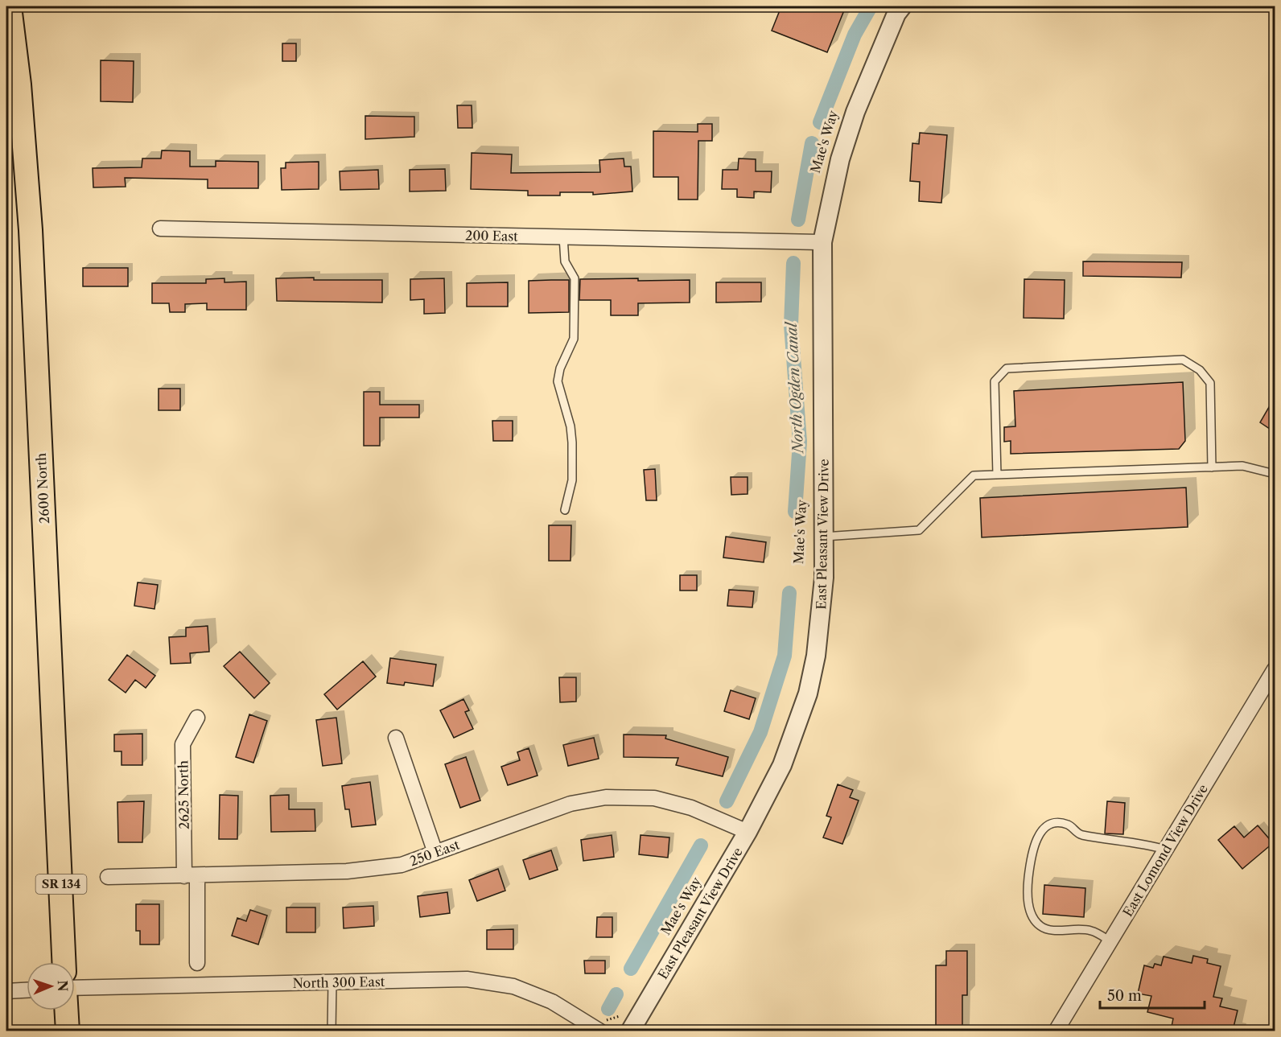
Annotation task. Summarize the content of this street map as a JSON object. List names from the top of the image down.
{
  "streets": {
    "main road": ["2600 North", "SR 134"],
    "street": [
      "200 East",
      "East Pleasant View Drive",
      "2625 North",
      "East Lomond View Drive",
      "250 East",
      "North 300 East"
    ]
  },
  "crossings": [
    ["200 East", "East Pleasant View Drive"],
    ["East Pleasant View Drive", "250 East"],
    ["2625 North", "250 East"]
  ],
  "water": ["North Ogden Canal"],
  "scale_bar": "50 m",
  "north": "right"
}
